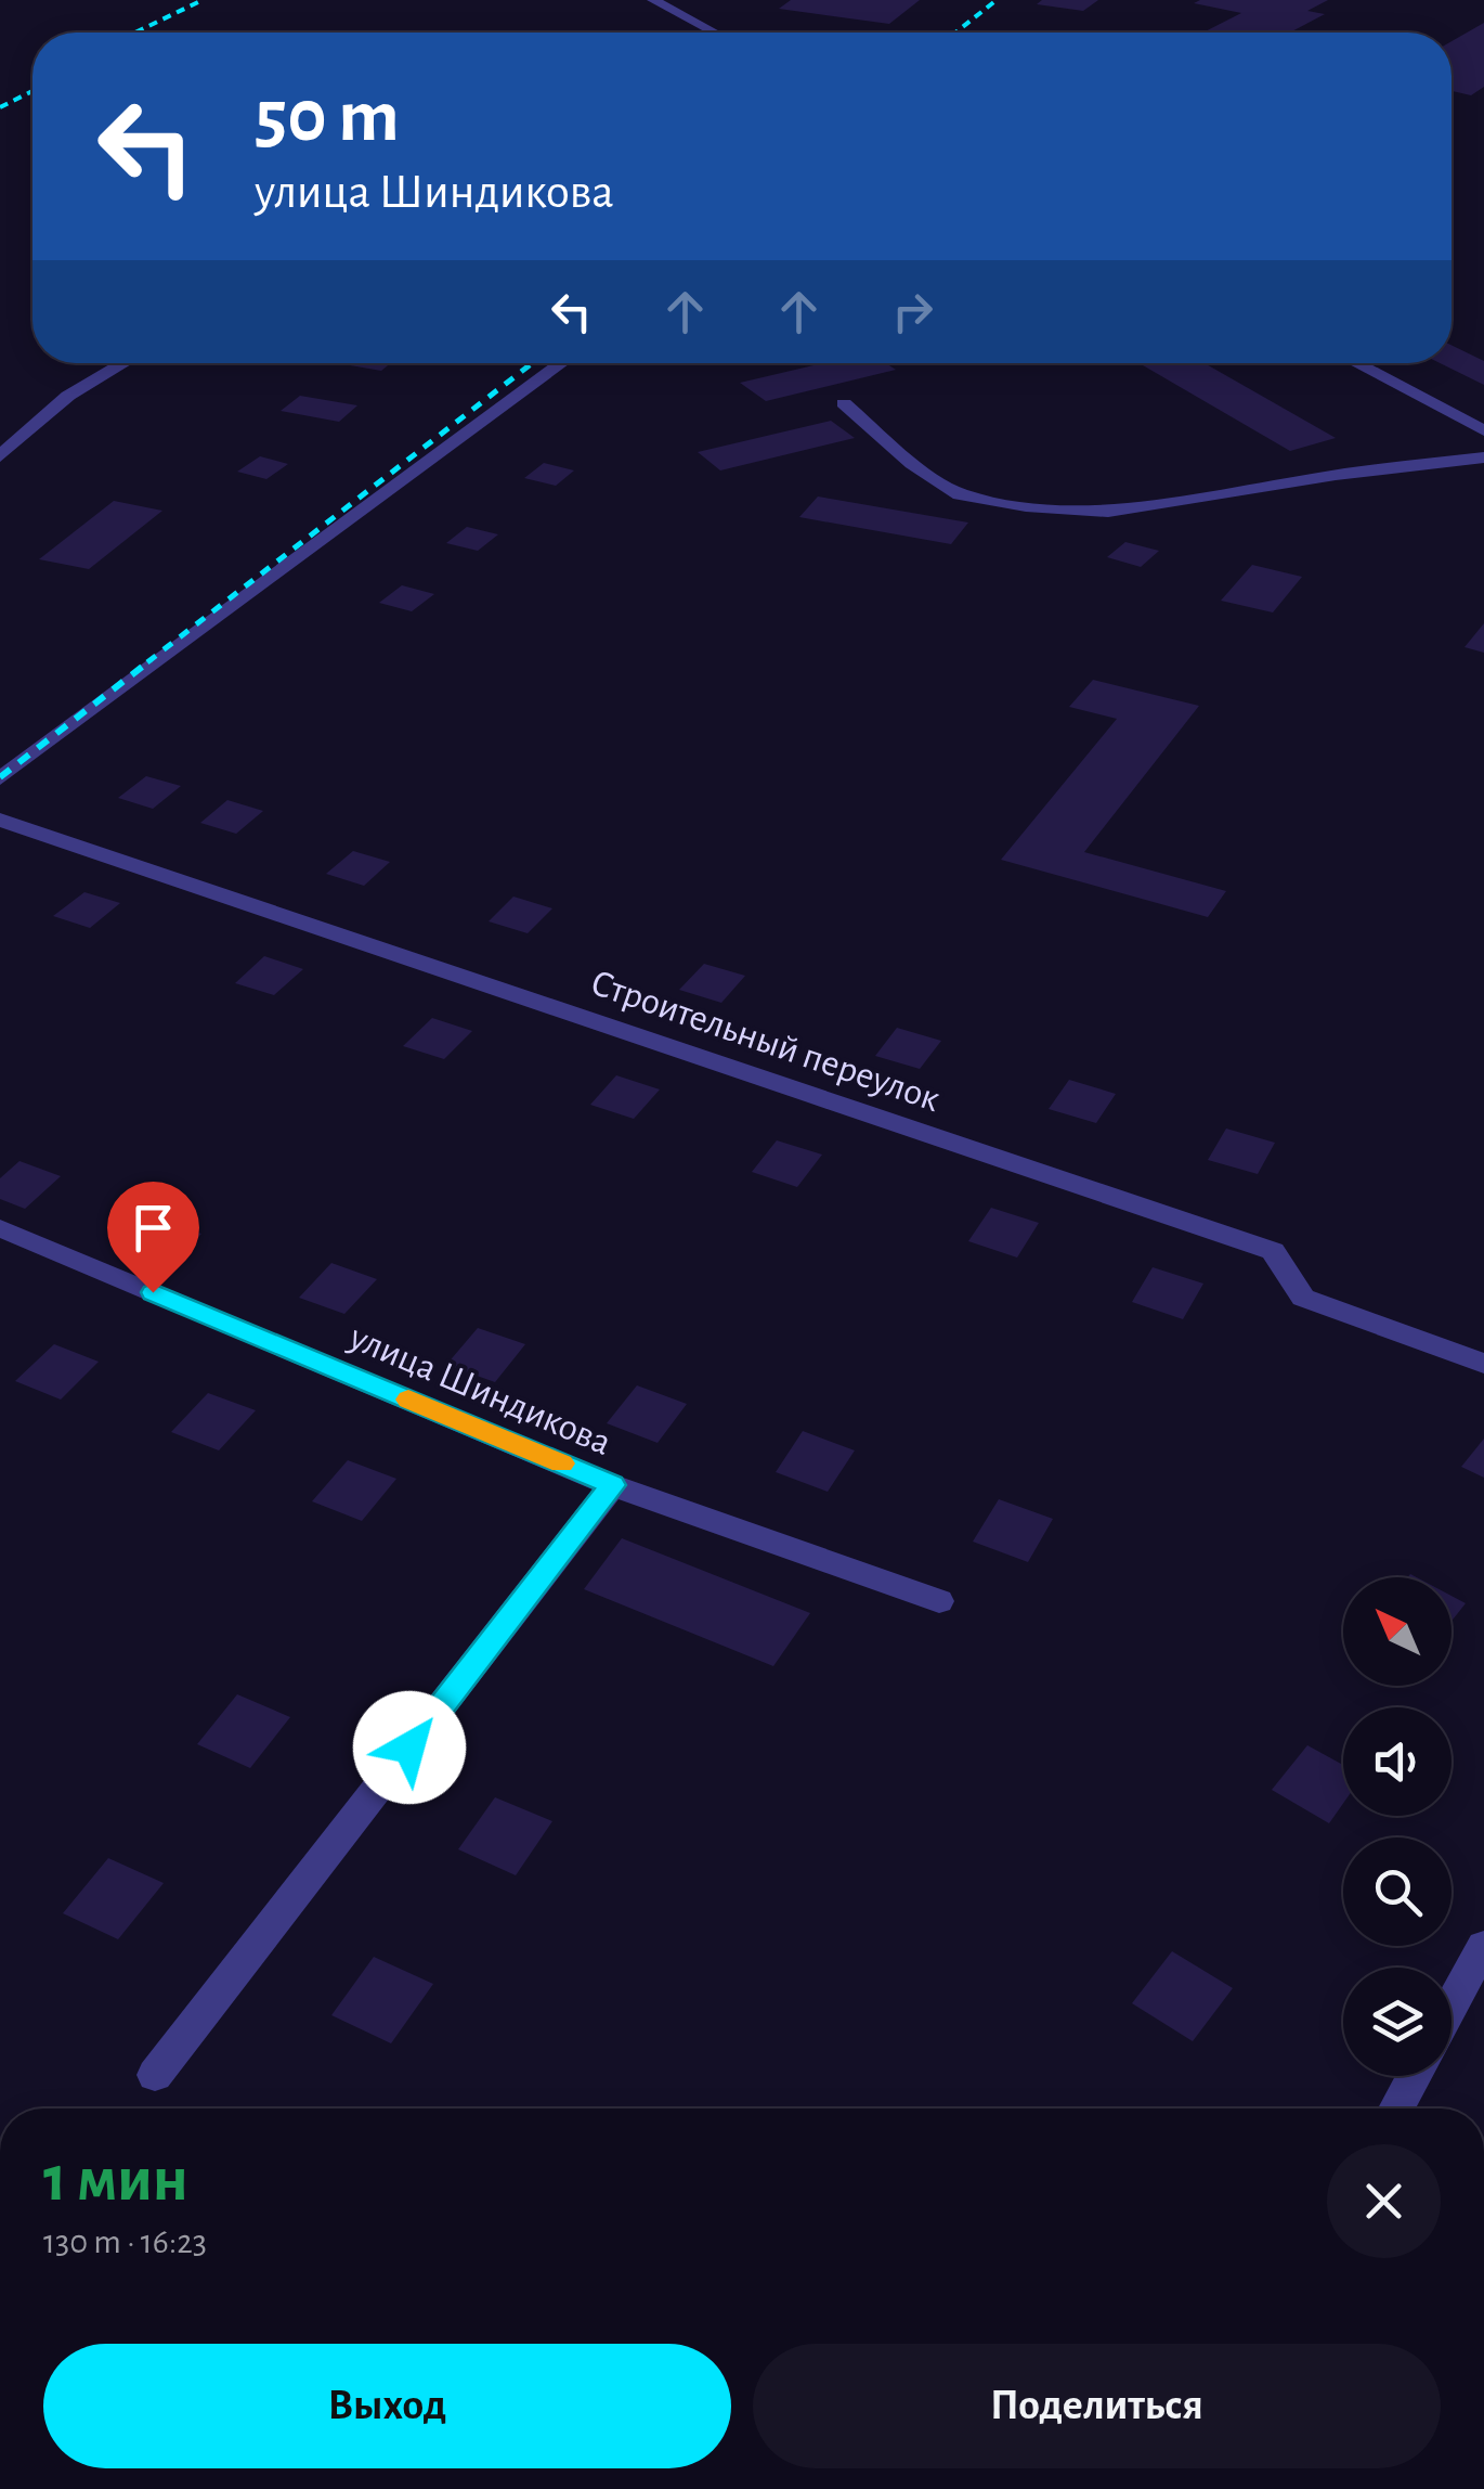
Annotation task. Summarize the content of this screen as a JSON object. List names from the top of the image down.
{
  "streets": {
    "street": ["Строительный переулок", "улица Шиндикова"]
  },
  "north": "top left",
  "page": {
    "turn": ["50 m", "улица Шиндикова"],
    "heading": ["1 мин", "130 m · 16:23"],
    "buttons": ["Выход", "Поделиться"]
  }
}
